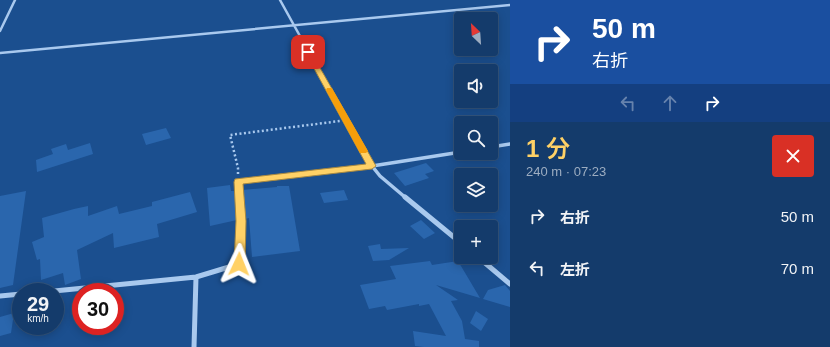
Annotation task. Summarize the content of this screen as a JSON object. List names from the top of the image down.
{
  "north": "top left",
  "page": {
    "turn": ["50 m", "右折"],
    "map_buttons": "+",
    "heading": ["1 分", "240 m · 07:23"],
    "list": [
      {
        "name": "右折",
        "value": "50 m"
      },
      {
        "name": "左折",
        "value": "70 m"
      }
    ],
    "speed": "29 km/h",
    "limit": "30"
  }
}
